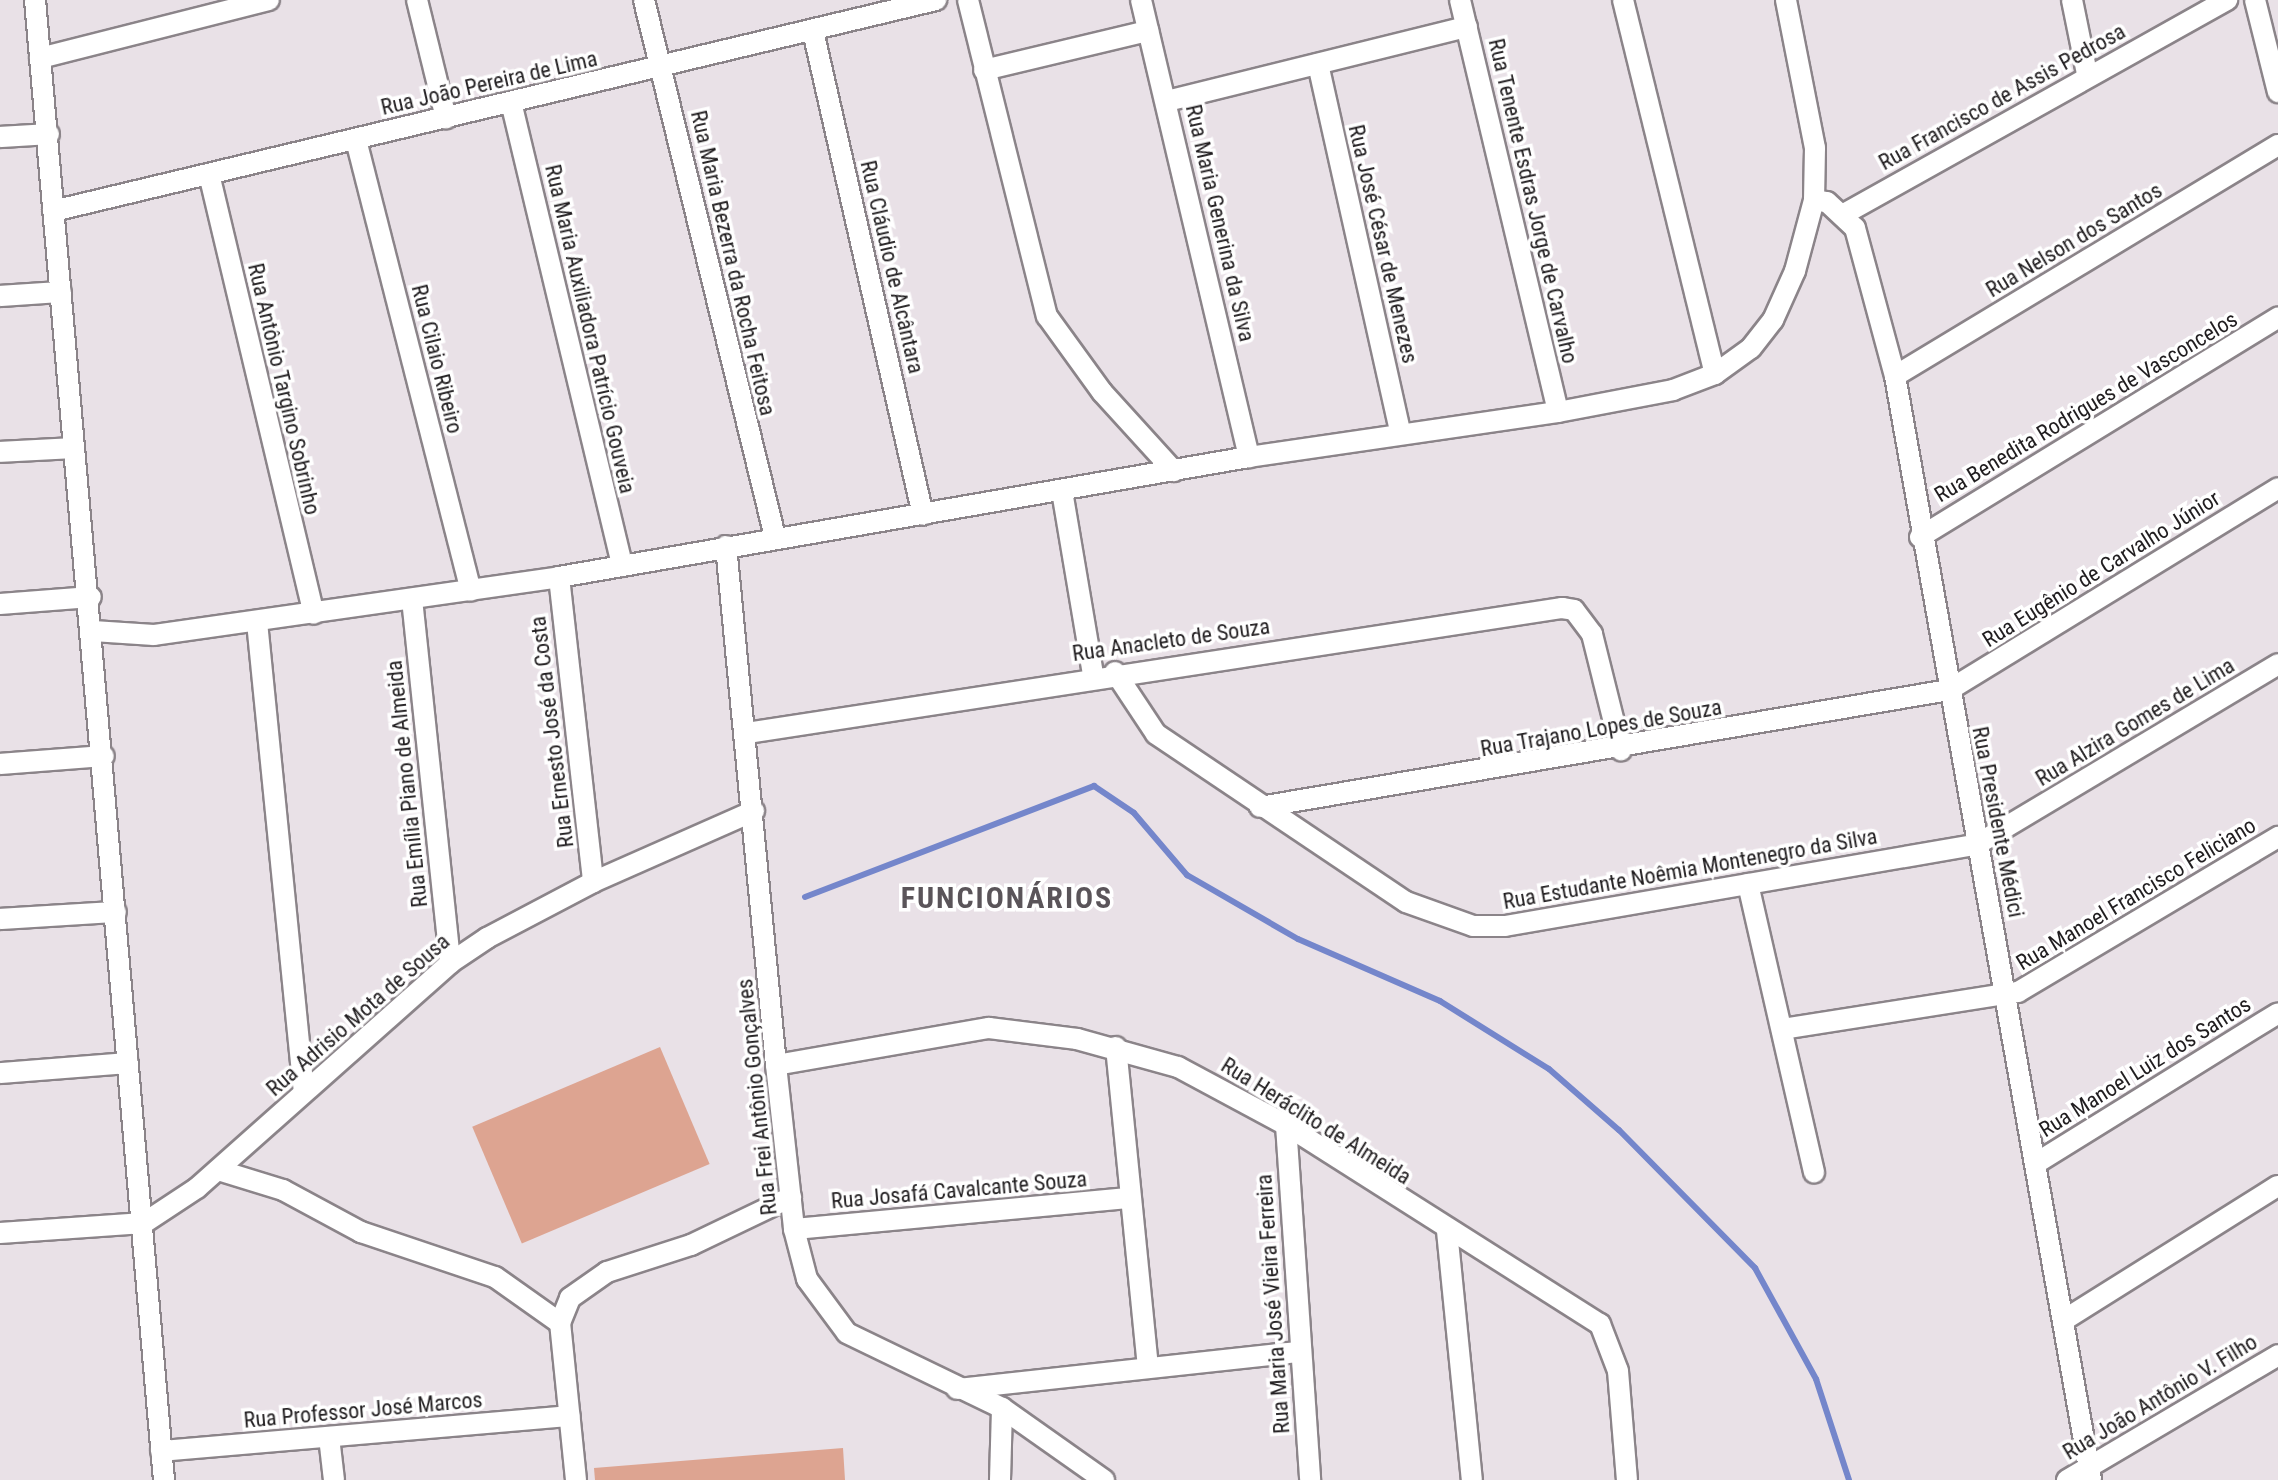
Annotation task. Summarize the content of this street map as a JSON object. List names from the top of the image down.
{
  "streets": {
    "street": [
      "Rua João Pereira de Lima",
      "Rua Francisco de Assis Pedrosa",
      "Rua Tenente Esdras Jorge de Carvalho",
      "Rua Maria Generina da Silva",
      "Rua Nelson dos Santos",
      "Rua José César de Menezes",
      "Rua Maria Bezerra da Rocha Feitosa",
      "Rua Cláudio de Alcântara",
      "Rua Maria Auxiliadora Patrício Gouveia",
      "Rua Cilaio Ribeiro",
      "Rua Antônio Targino Sobrinho",
      "Rua Benedita Rodrigues de Vasconcelos",
      "Rua Eugênio de Carvalho Júnior",
      "Rua Anacleto de Souza",
      "Rua Alzira Gomes de Lima",
      "Rua Trajano Lopes de Souza",
      "Rua Ernesto José da Costa",
      "Rua Emília Piano de Almeida",
      "Rua Presidente Médici",
      "Rua Estudante Noêmia Montenegro da Silva",
      "Rua Manoel Francisco Feliciano",
      "Rua Adrisio Mota de Sousa",
      "Rua Manoel Luiz dos Santos",
      "Rua Frei Antônio Gonçalves",
      "Rua Heráclito de Almeida",
      "Rua Josafá Cavalcante Souza",
      "Rua Maria José Vieira Ferreira",
      "Rua João Antônio V. Filho",
      "Rua Professor José Marcos"
    ]
  },
  "crossings": [
    ["Rua João Pereira de Lima", "Rua Maria Bezerra da Rocha Feitosa"],
    ["Rua João Pereira de Lima", "Rua Cláudio de Alcântara"],
    ["Rua João Pereira de Lima", "Rua Maria Auxiliadora Patrício Gouveia"],
    ["Rua João Pereira de Lima", "Rua Cilaio Ribeiro"],
    ["Rua João Pereira de Lima", "Rua Antônio Targino Sobrinho"],
    ["Rua Francisco de Assis Pedrosa", "Rua Presidente Médici"],
    ["Rua Nelson dos Santos", "Rua Presidente Médici"],
    ["Rua Benedita Rodrigues de Vasconcelos", "Rua Presidente Médici"],
    ["Rua Eugênio de Carvalho Júnior", "Rua Trajano Lopes de Souza"],
    ["Rua Eugênio de Carvalho Júnior", "Rua Presidente Médici"],
    ["Rua Anacleto de Souza", "Rua Trajano Lopes de Souza"],
    ["Rua Anacleto de Souza", "Rua Estudante Noêmia Montenegro da Silva"],
    ["Rua Anacleto de Souza", "Rua Frei Antônio Gonçalves"],
    ["Rua Alzira Gomes de Lima", "Rua Presidente Médici"],
    ["Rua Alzira Gomes de Lima", "Rua Estudante Noêmia Montenegro da Silva"],
    ["Rua Trajano Lopes de Souza", "Rua Presidente Médici"],
    ["Rua Trajano Lopes de Souza", "Rua Estudante Noêmia Montenegro da Silva"],
    ["Rua Ernesto José da Costa", "Rua Adrisio Mota de Sousa"],
    ["Rua Emília Piano de Almeida", "Rua Adrisio Mota de Sousa"],
    ["Rua Presidente Médici", "Rua Estudante Noêmia Montenegro da Silva"],
    ["Rua Presidente Médici", "Rua Manoel Francisco Feliciano"],
    ["Rua Presidente Médici", "Rua Manoel Luiz dos Santos"],
    ["Rua Presidente Médici", "Rua João Antônio V. Filho"],
    ["Rua Adrisio Mota de Sousa", "Rua Frei Antônio Gonçalves"],
    ["Rua Frei Antônio Gonçalves", "Rua Heráclito de Almeida"],
    ["Rua Frei Antônio Gonçalves", "Rua Josafá Cavalcante Souza"],
    ["Rua Heráclito de Almeida", "Rua Maria José Vieira Ferreira"]
  ],
  "districts": ["FUNCIONÁRIOS"]
}
